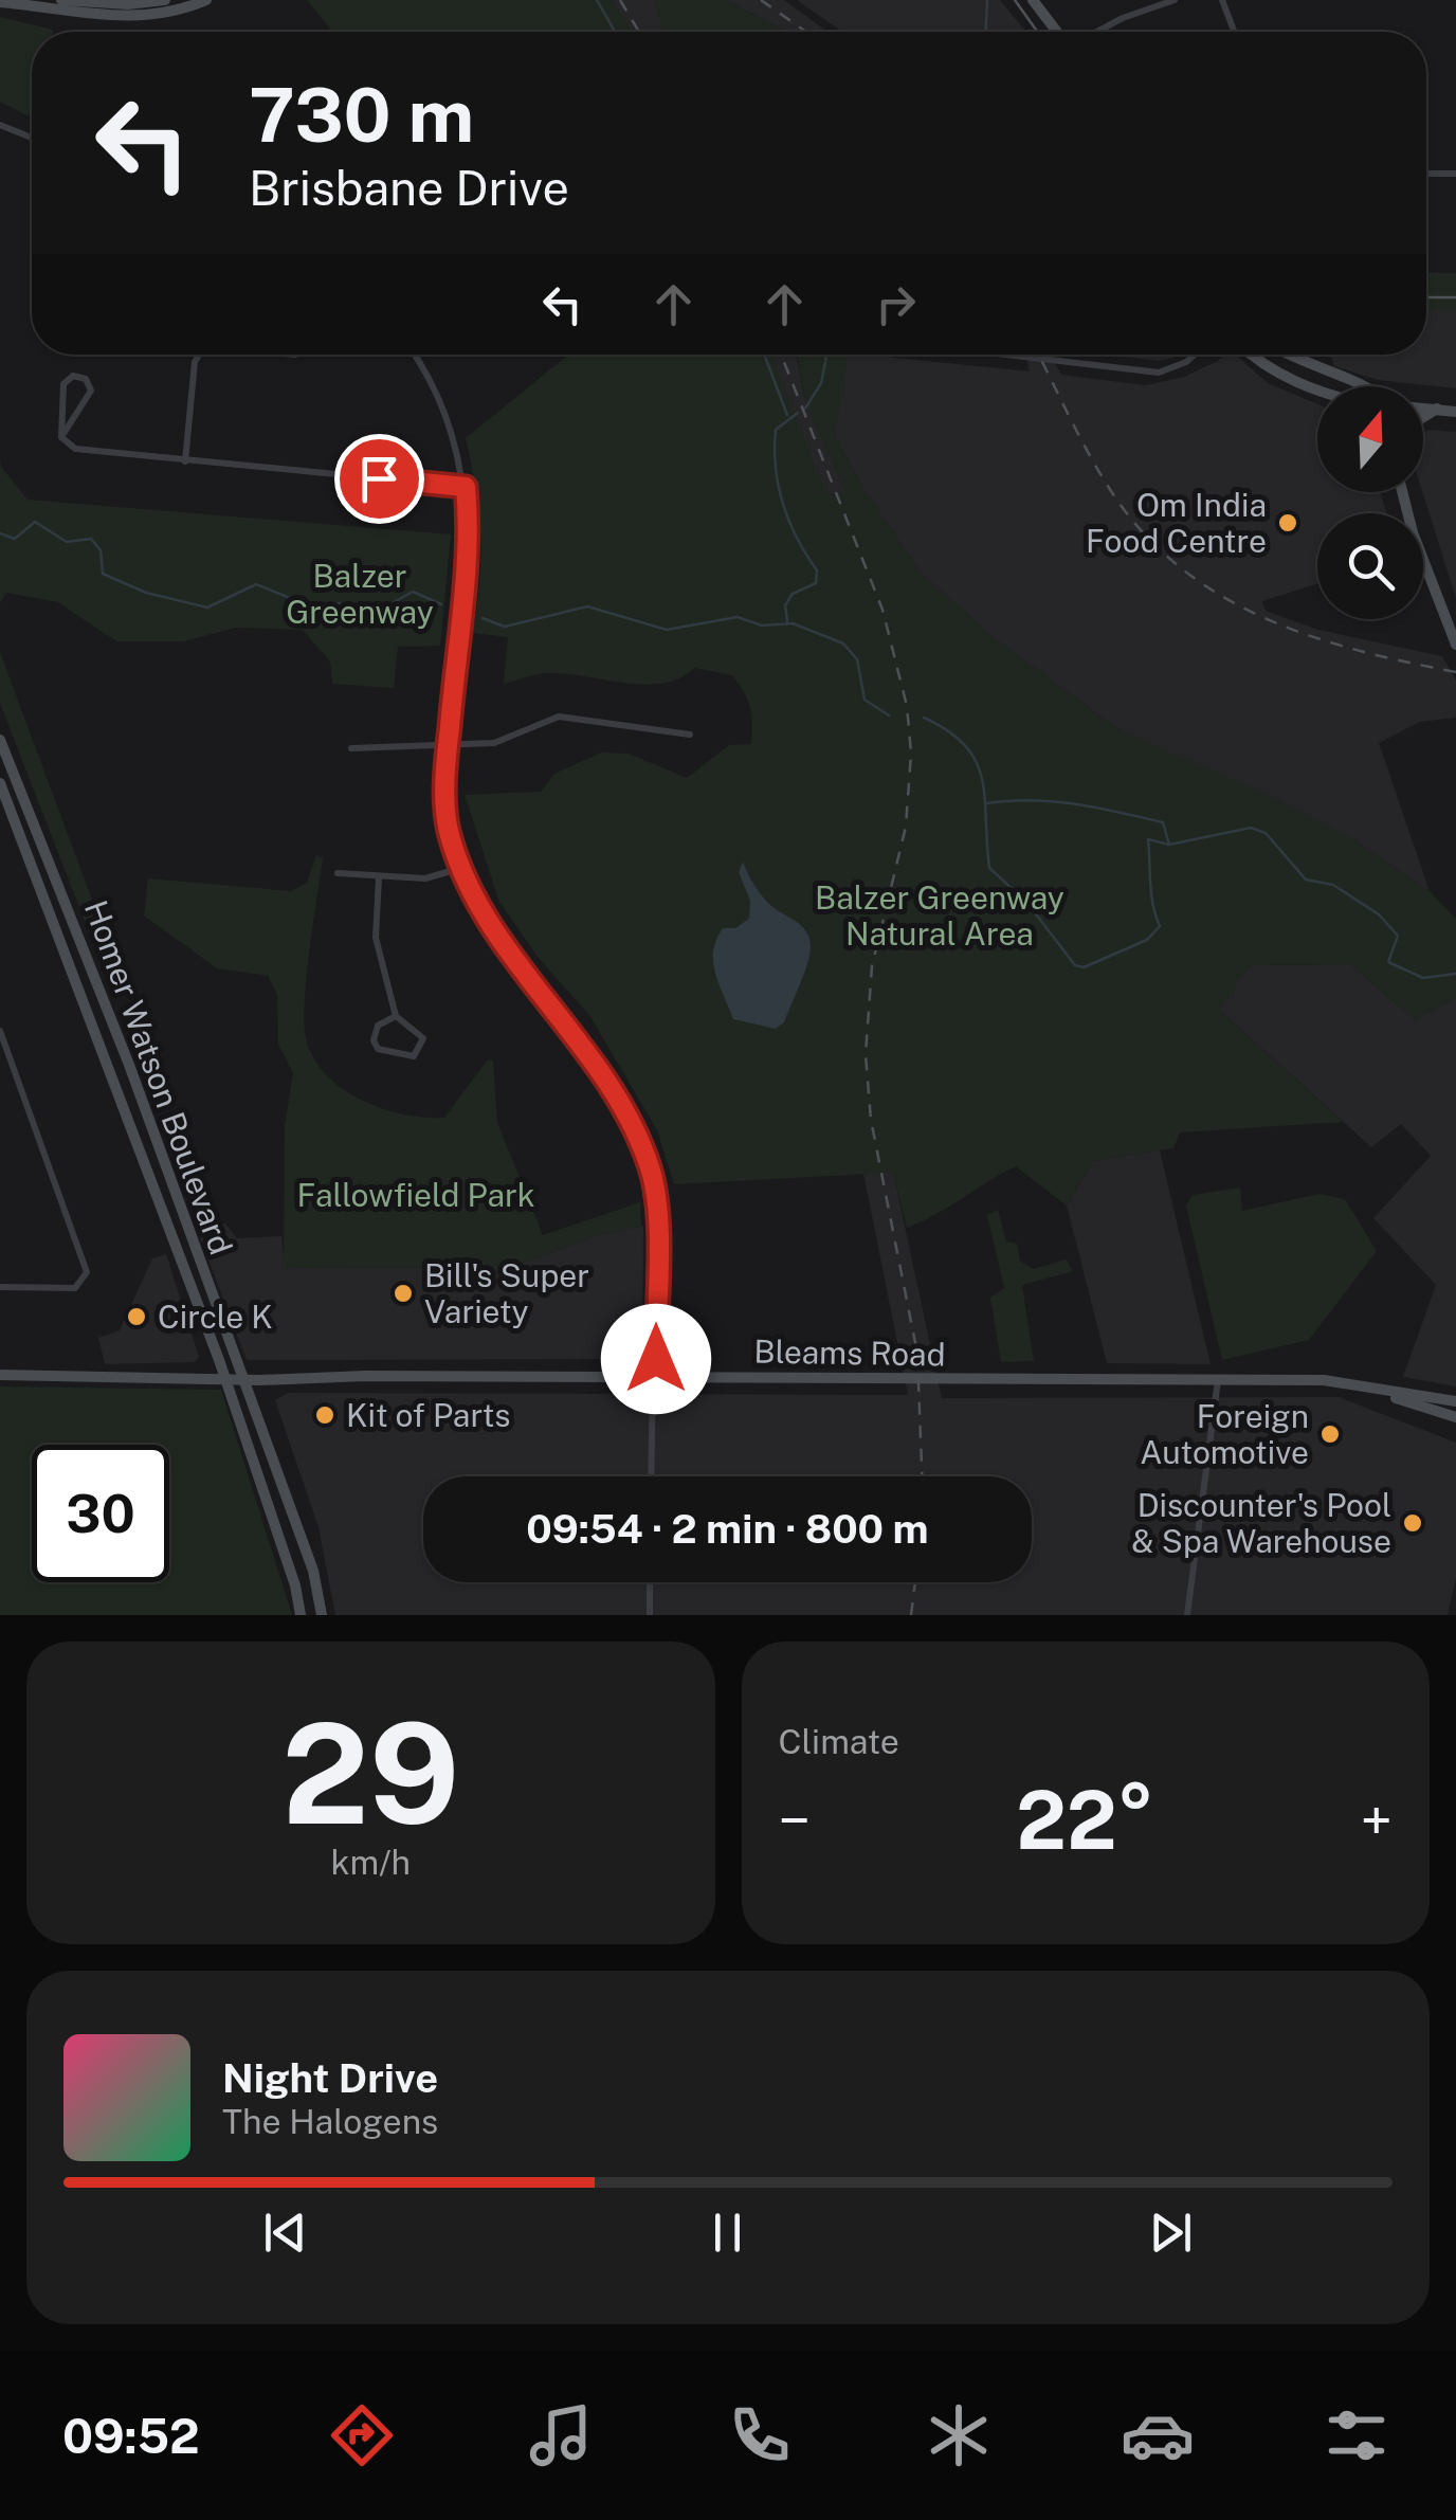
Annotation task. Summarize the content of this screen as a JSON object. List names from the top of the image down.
{
  "streets": {
    "main road": ["Homer Watson Boulevard", "Bleams Road"]
  },
  "crossings": [
    ["Homer Watson Boulevard", "Bleams Road"]
  ],
  "parks": ["Balzer Greenway", "Balzer Greenway Natural Area", "Fallowfield Park"],
  "places": [
    "Om India Food Centre",
    "Bill's Super Variety",
    "Circle K",
    "Kit of Parts",
    "Foreign Automotive",
    "Discounter's Pool & Spa Warehouse"
  ],
  "north": "top",
  "page": {
    "turn": ["730 m", "Brisbane Drive"],
    "limit": "30",
    "trip": "09:54 · 2 min · 800 m",
    "tile": [
      ["29", "km/h"],
      "Climate"
    ],
    "heat": ["−", "22°", "+"],
    "song": ["Night Drive", "The Halogens"],
    "tabs": "09:52"
  }
}
